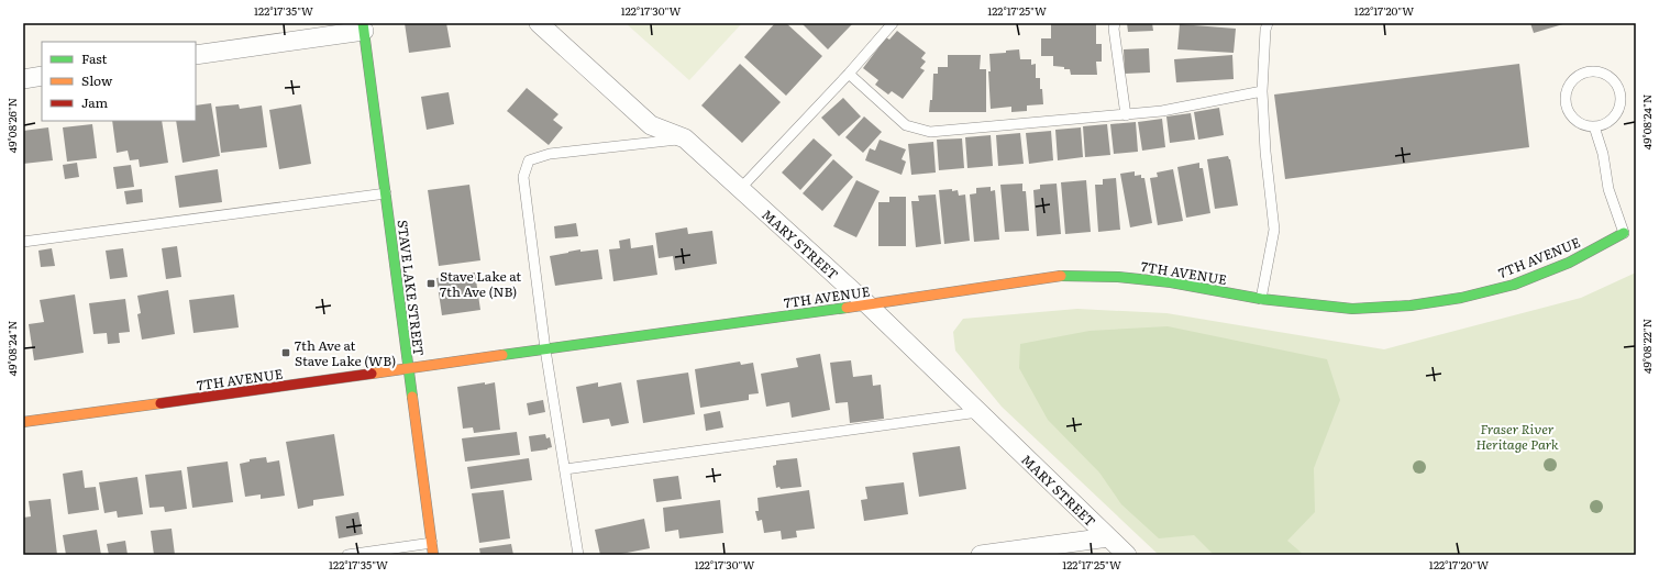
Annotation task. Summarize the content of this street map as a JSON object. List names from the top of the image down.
{
  "streets": {
    "street": ["MARY STREET", "7TH AVENUE", "STAVE LAKE STREET"]
  },
  "crossings": [
    ["MARY STREET", "7TH AVENUE"],
    ["7TH AVENUE", "STAVE LAKE STREET"]
  ],
  "parks": ["Fraser River Heritage Park"],
  "places": {
    "transit": ["Stave Lake at 7th Ave (NB)", "7th Ave at Stave Lake (WB)"]
  },
  "legend": ["Fast", "Slow", "Jam"],
  "coordinates": [
    "122°17'35\"W",
    "122°17'30\"W",
    "122°17'25\"W",
    "122°17'20\"W",
    "49°08'24\"N",
    "49°08'26\"N",
    "49°08'22\"N"
  ]
}
